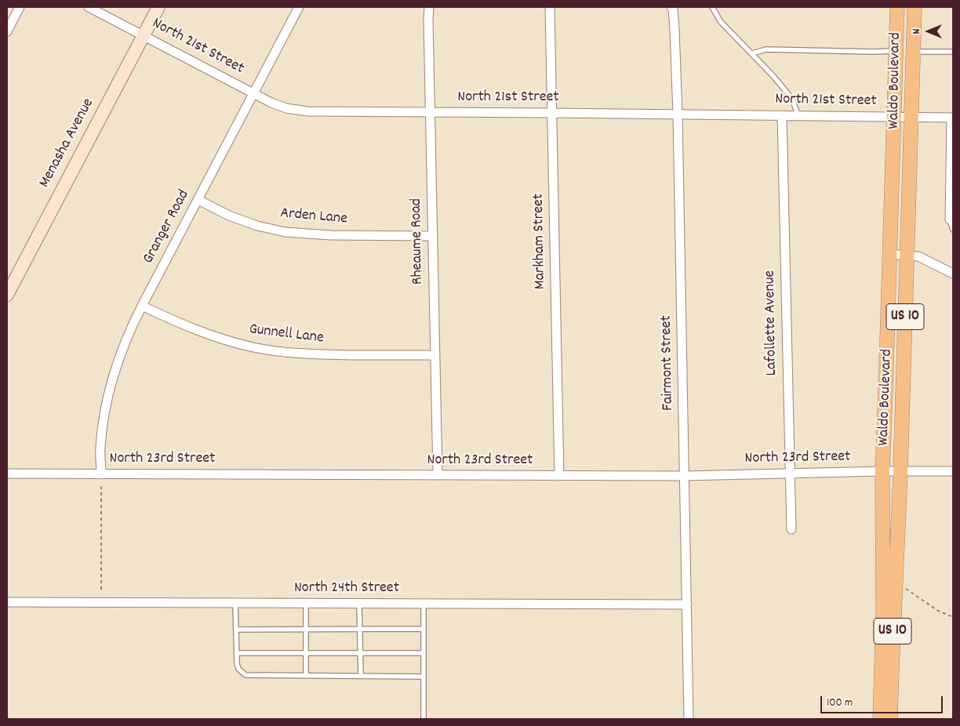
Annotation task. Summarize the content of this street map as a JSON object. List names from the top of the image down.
{
  "streets": {
    "main road": ["Waldo Boulevard", "US 10"],
    "street": [
      "North 21st Street",
      "Menasha Avenue",
      "Arden Lane",
      "Granger Road",
      "Rheaume Road",
      "Markham Street",
      "Lafollette Avenue",
      "Gunnell Lane",
      "Fairmont Street",
      "North 23rd Street",
      "North 24th Street"
    ]
  },
  "crossings": [
    ["North 21st Street", "Waldo Boulevard"],
    ["North 21st Street", "Menasha Avenue"],
    ["North 21st Street", "Granger Road"],
    ["North 21st Street", "Rheaume Road"],
    ["North 21st Street", "Markham Street"],
    ["North 21st Street", "Lafollette Avenue"],
    ["North 21st Street", "Fairmont Street"],
    ["Waldo Boulevard", "North 23rd Street"],
    ["Arden Lane", "Granger Road"],
    ["Arden Lane", "Rheaume Road"],
    ["Granger Road", "Gunnell Lane"],
    ["Granger Road", "North 23rd Street"],
    ["Rheaume Road", "Gunnell Lane"],
    ["Rheaume Road", "North 23rd Street"],
    ["Markham Street", "North 23rd Street"],
    ["Lafollette Avenue", "North 23rd Street"],
    ["Fairmont Street", "North 23rd Street"],
    ["Fairmont Street", "North 24th Street"]
  ],
  "scale_bar": "100 m",
  "north": "left"
}
